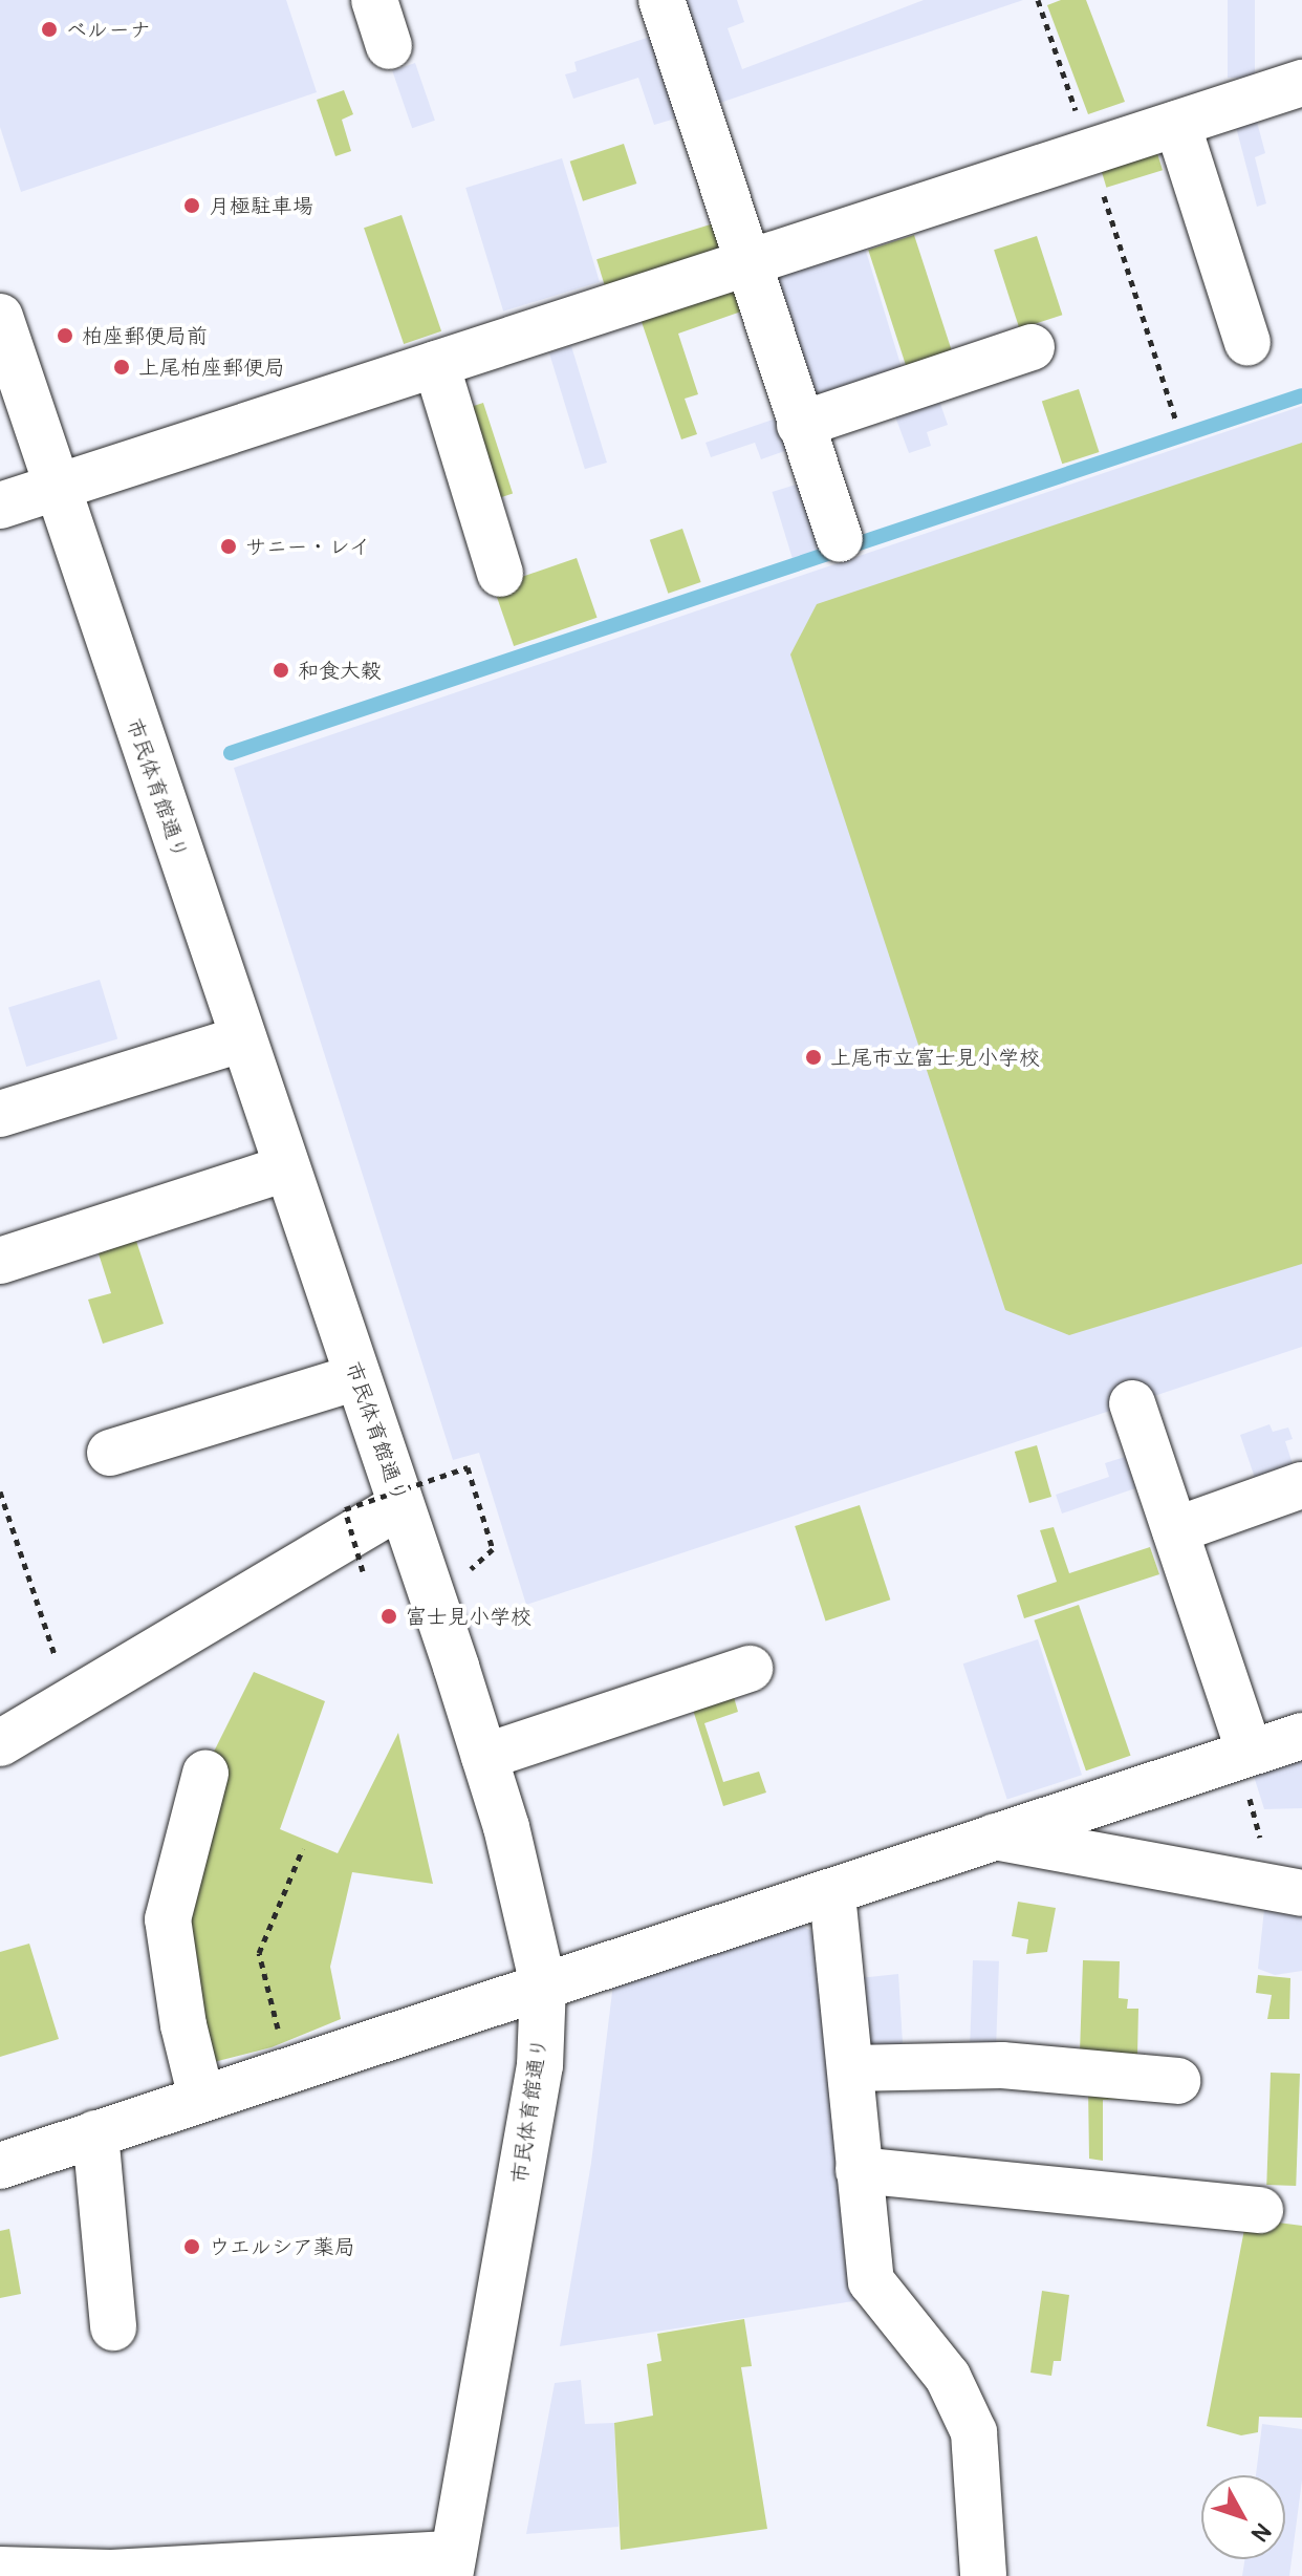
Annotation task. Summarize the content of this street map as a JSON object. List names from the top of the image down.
{
  "streets": {
    "street": ["市民体育館通り"]
  },
  "places": [
    "ベルーナ",
    "月極駐車場",
    "柏座郵便局前",
    "上尾柏座郵便局",
    "サニー・レイ",
    "和食大穀",
    "上尾市立富士見小学校",
    "富士見小学校",
    "ウエルシア薬局"
  ],
  "north": "bottom right"
}
